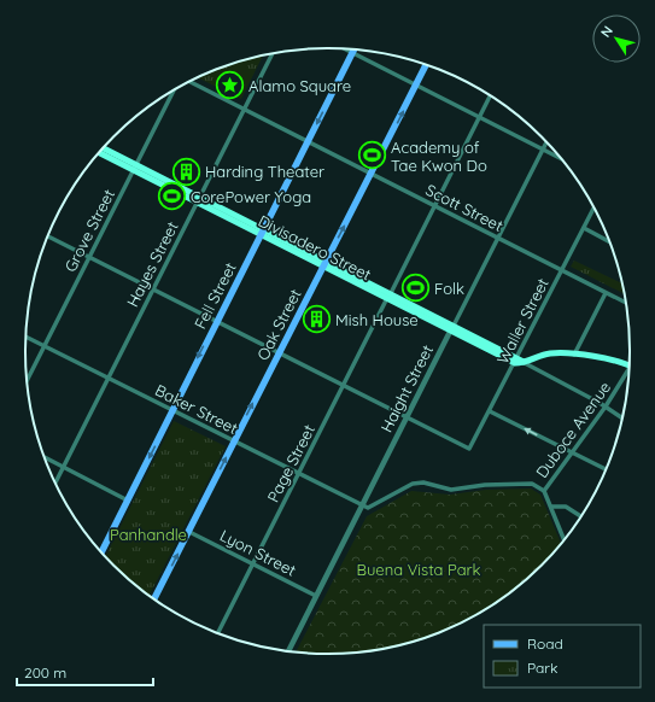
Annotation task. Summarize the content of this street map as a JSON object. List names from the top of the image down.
{
  "streets": {
    "main road": ["Divisadero Street", "Fell Street", "Oak Street"],
    "street": [
      "Scott Street",
      "Grove Street",
      "Hayes Street",
      "Waller Street",
      "Haight Street",
      "Baker Street",
      "Duboce Avenue",
      "Page Street",
      "Lyon Street"
    ]
  },
  "crossings": [
    ["Scott Street", "Hayes Street"],
    ["Scott Street", "Fell Street"],
    ["Scott Street", "Waller Street"],
    ["Scott Street", "Oak Street"],
    ["Scott Street", "Haight Street"],
    ["Scott Street", "Page Street"],
    ["Grove Street", "Divisadero Street"],
    ["Grove Street", "Baker Street"],
    ["Divisadero Street", "Hayes Street"],
    ["Divisadero Street", "Fell Street"],
    ["Divisadero Street", "Waller Street"],
    ["Divisadero Street", "Oak Street"],
    ["Divisadero Street", "Haight Street"],
    ["Divisadero Street", "Duboce Avenue"],
    ["Divisadero Street", "Page Street"],
    ["Hayes Street", "Baker Street"],
    ["Fell Street", "Baker Street"],
    ["Waller Street", "Haight Street"],
    ["Oak Street", "Baker Street"],
    ["Oak Street", "Lyon Street"],
    ["Haight Street", "Baker Street"],
    ["Haight Street", "Lyon Street"],
    ["Baker Street", "Page Street"],
    ["Page Street", "Lyon Street"]
  ],
  "one_way": ["Fell Street", "Oak Street"],
  "parks": ["Panhandle", "Buena Vista Park"],
  "places": {
    "place": ["Alamo Square"],
    "sports": ["Academy of Tae Kwon Do", "CorePower Yoga", "Folk"],
    "building": ["Harding Theater", "Mish House"]
  },
  "legend": ["Road", "Park"],
  "scale_bar": "200 m",
  "north": "top left"
}
